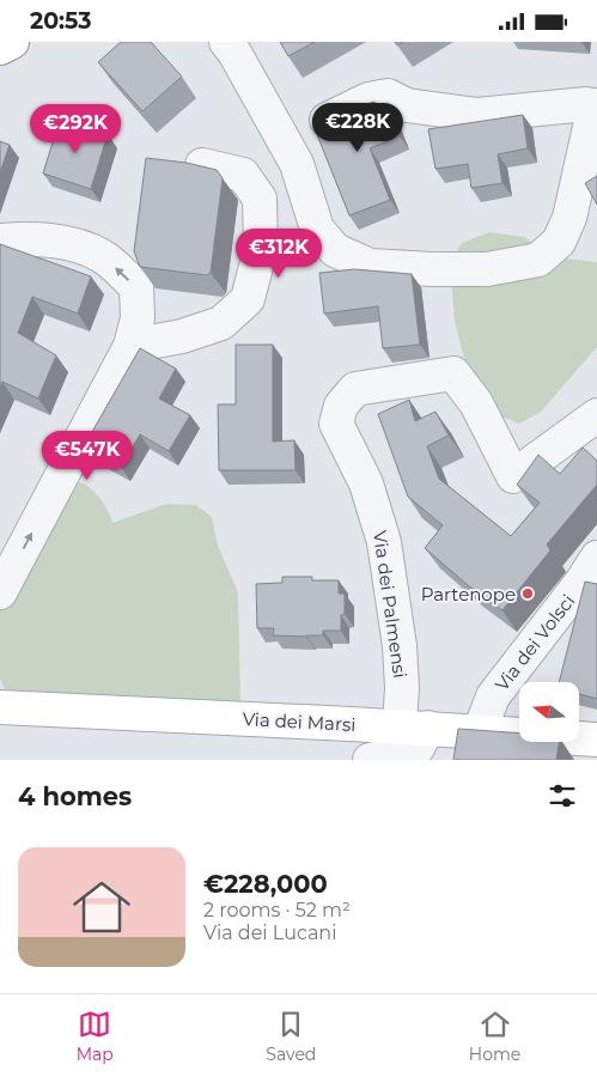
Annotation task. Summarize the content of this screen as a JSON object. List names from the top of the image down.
{
  "streets": {
    "main road": ["Via dei Marsi"],
    "street": ["Via dei Palmensi", "Via dei Volsci"]
  },
  "crossings": [
    ["Via dei Palmensi", "Via dei Marsi"],
    ["Via dei Volsci", "Via dei Marsi"]
  ],
  "places": ["Partenope"],
  "north": "left",
  "page": {
    "status": "20:53",
    "price": [
      "€228K",
      "€292K",
      "€312K",
      "€547K"
    ],
    "heading": "4 homes",
    "list": [
      {
        "name": "€228,000",
        "note": "2 rooms · 52 m² · Via dei Lucani"
      }
    ],
    "tabs": ["Map", "Saved", "Home"]
  }
}
